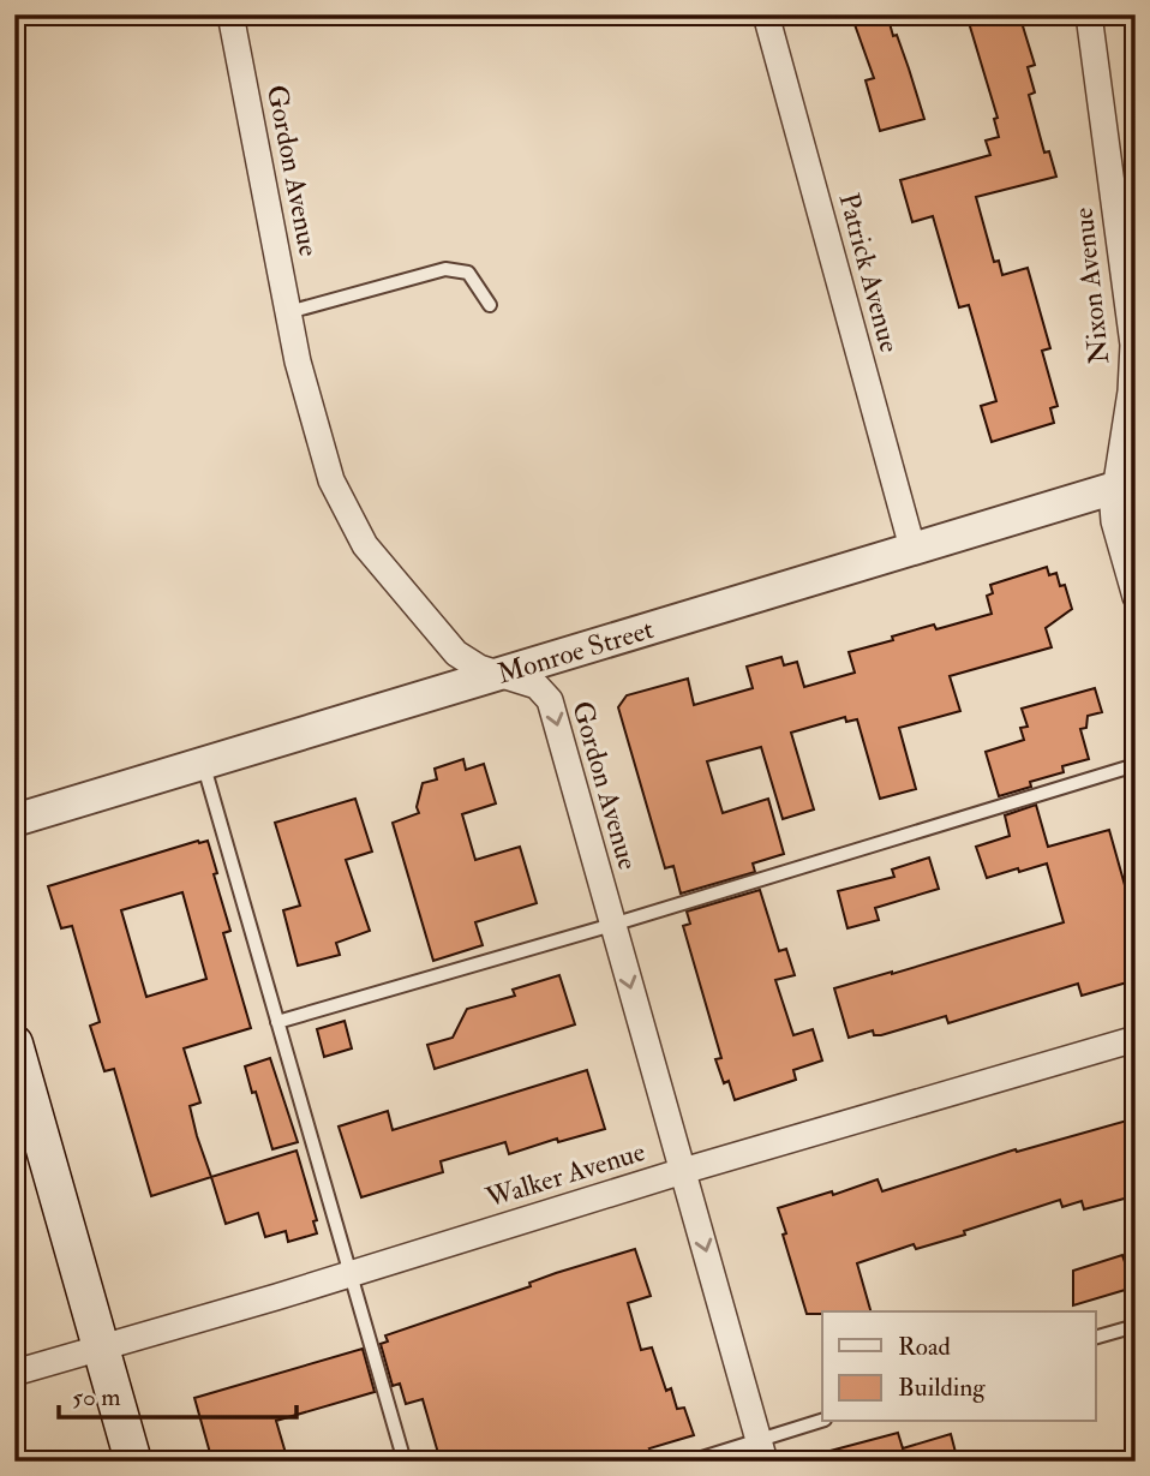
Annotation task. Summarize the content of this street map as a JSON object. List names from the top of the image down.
{
  "streets": {
    "street": [
      "Gordon Avenue",
      "Patrick Avenue",
      "Nixon Avenue",
      "Monroe Street",
      "Walker Avenue"
    ]
  },
  "crossings": [
    ["Gordon Avenue", "Monroe Street"],
    ["Gordon Avenue", "Walker Avenue"],
    ["Patrick Avenue", "Monroe Street"],
    ["Nixon Avenue", "Monroe Street"]
  ],
  "one_way": ["Gordon Avenue"],
  "legend": ["Road", "Building"],
  "scale_bar": "50 m"
}
